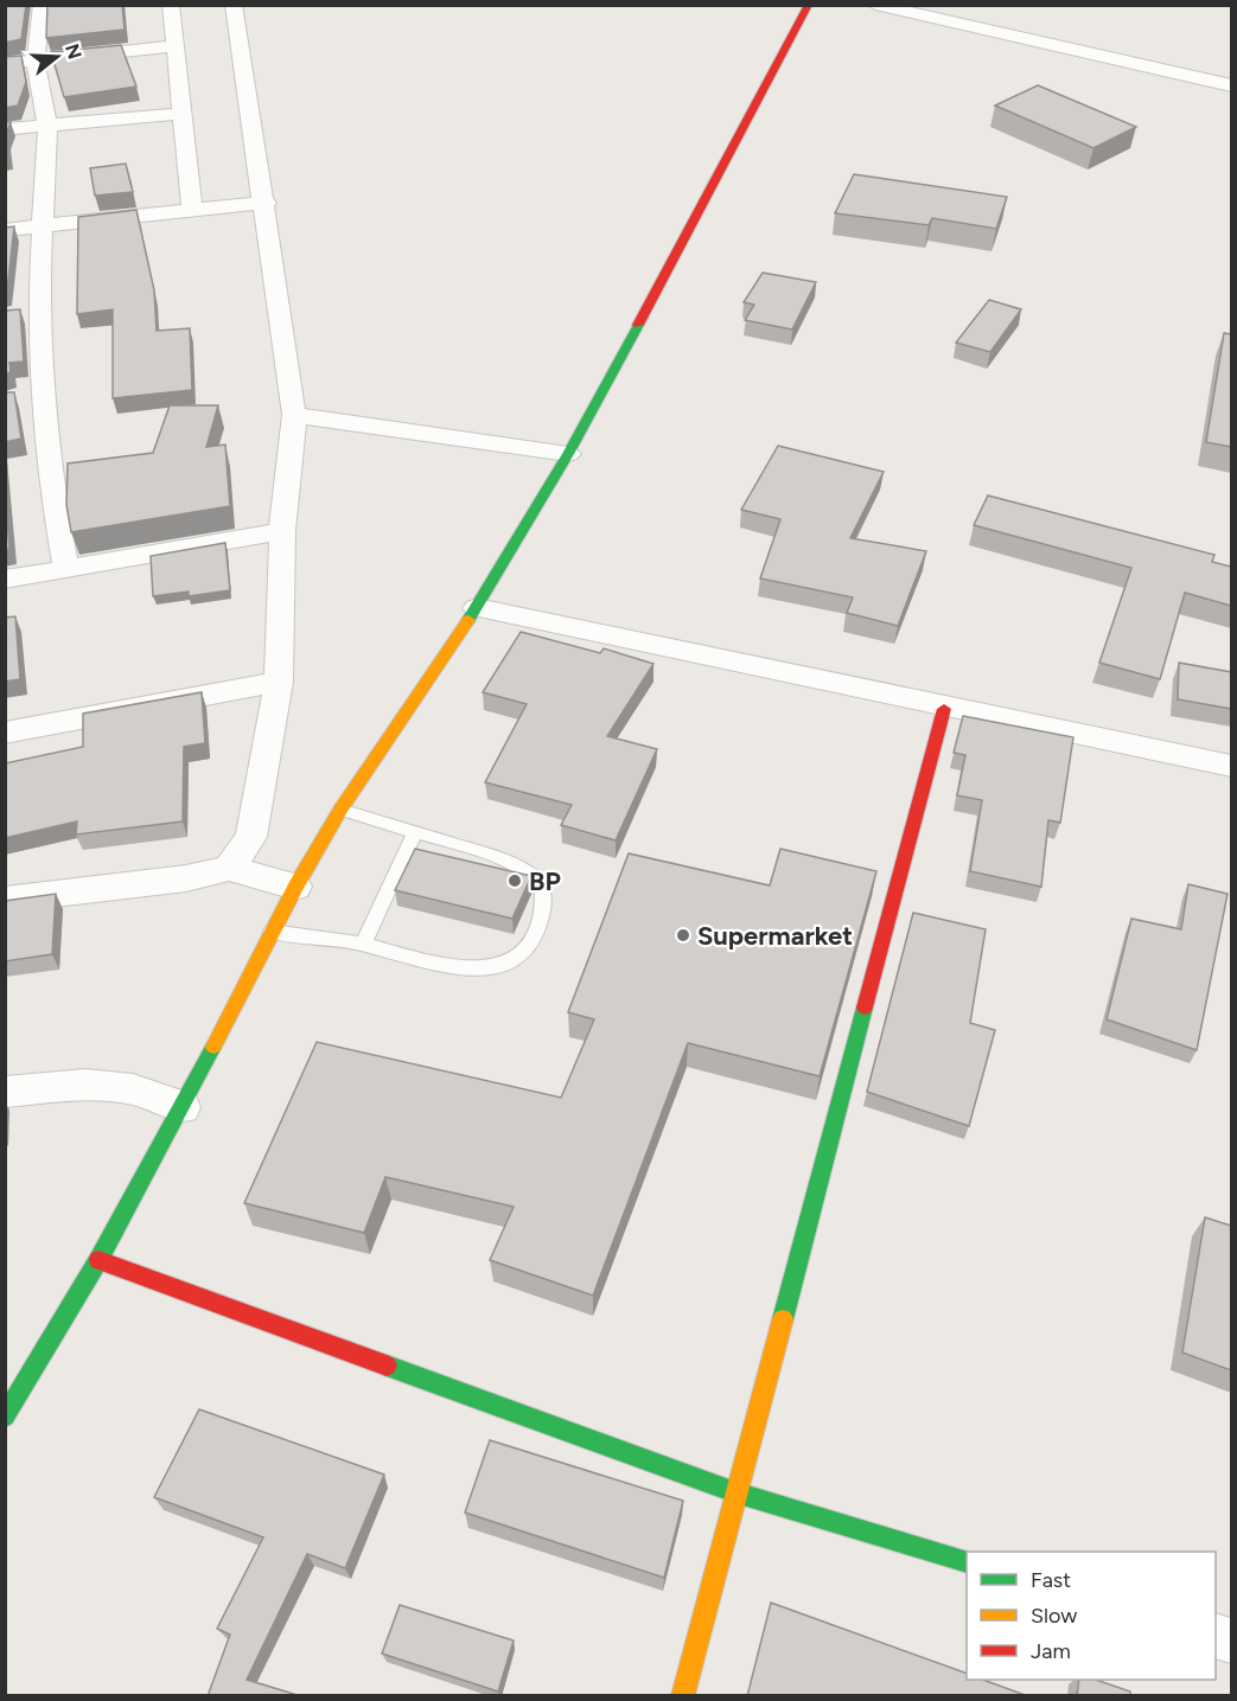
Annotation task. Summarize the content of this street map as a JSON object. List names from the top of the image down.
{
  "places": ["BP", "Supermarket"],
  "legend": ["Fast", "Slow", "Jam"],
  "north": "right"
}
